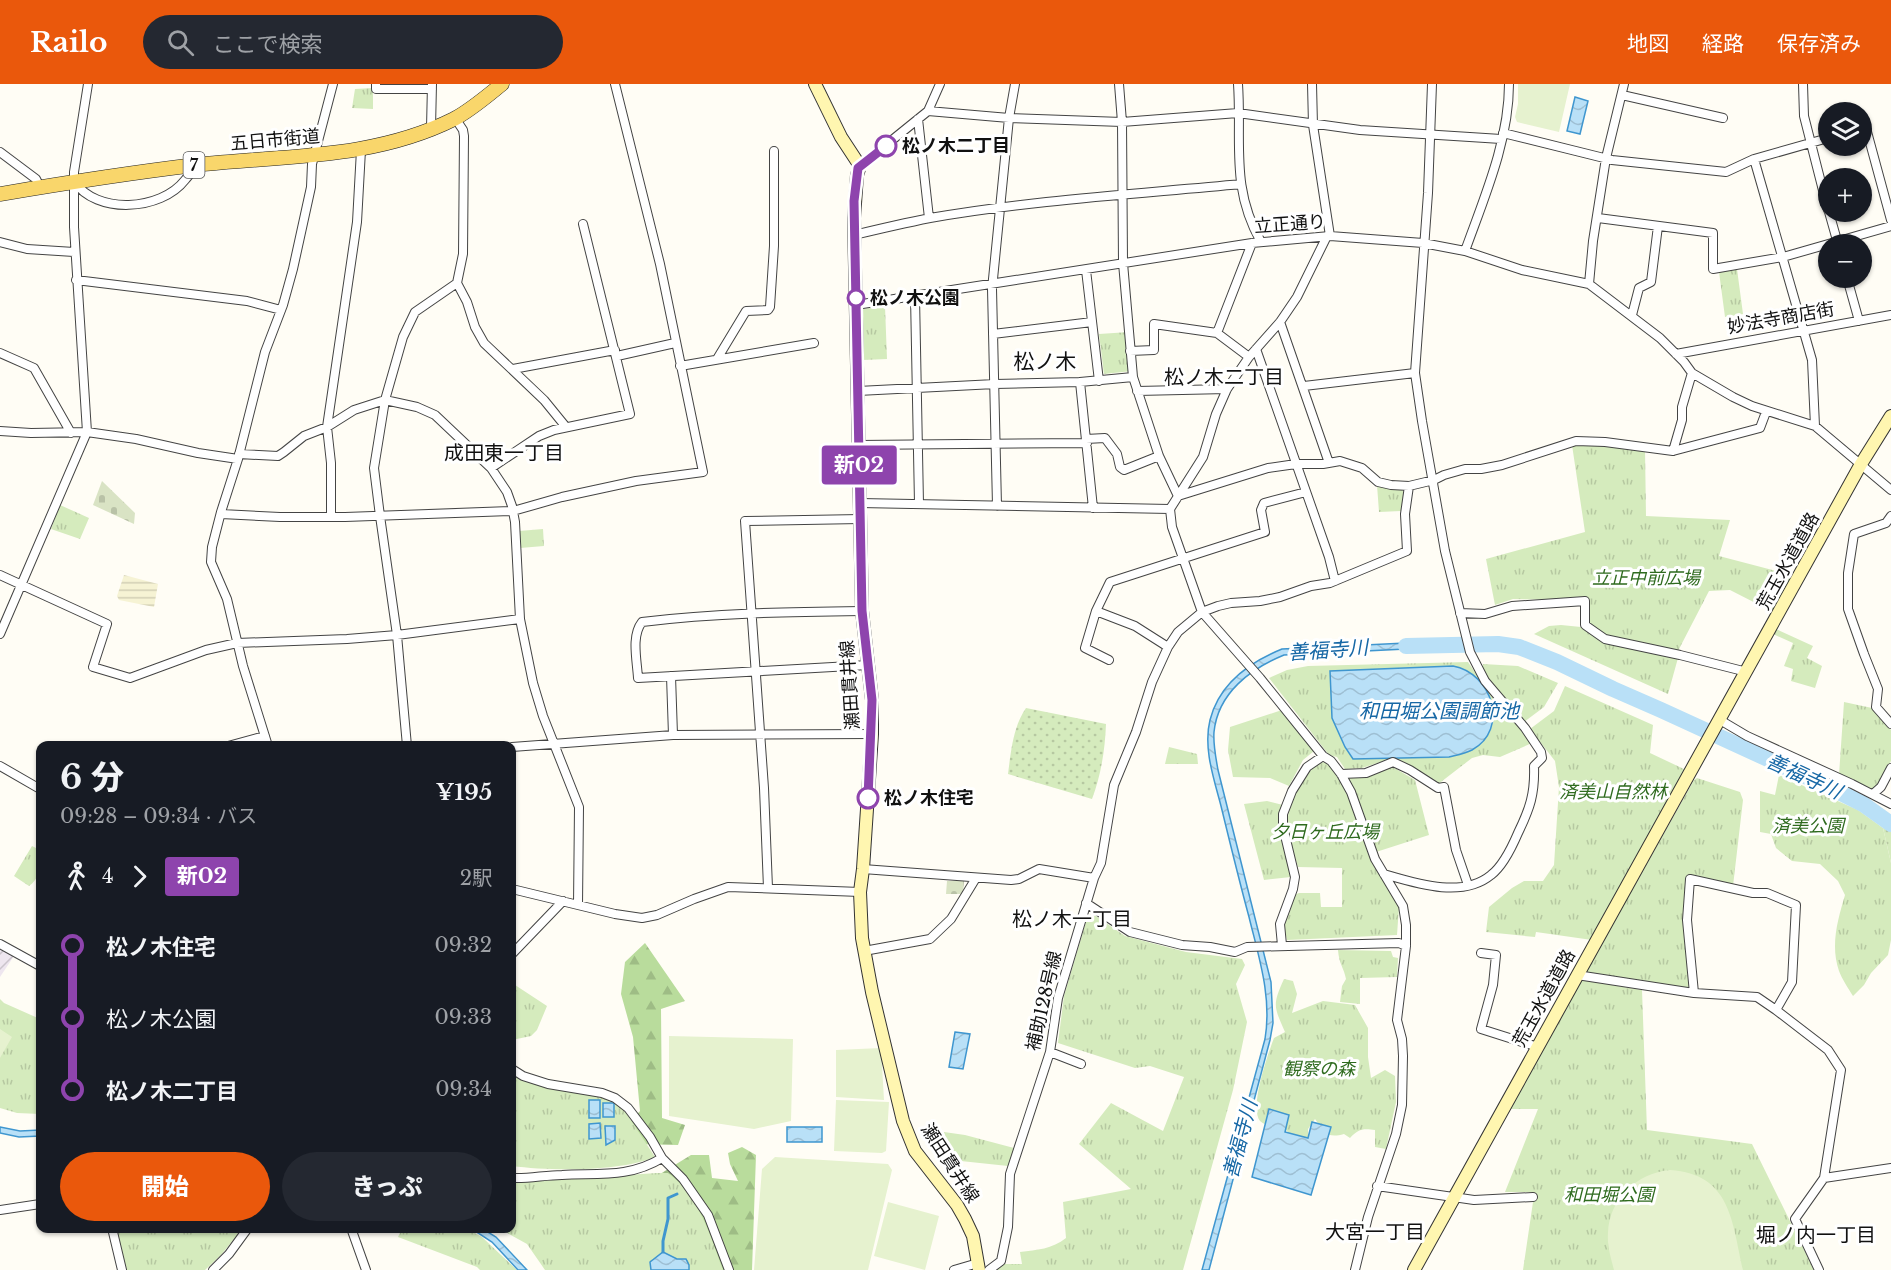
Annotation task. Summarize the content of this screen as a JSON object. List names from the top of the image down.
{
  "streets": {
    "main road": [
      "五日市街道",
      "7",
      "荒玉水道道路",
      "瀬田貫井線"
    ],
    "street": ["立正通り", "妙法寺商店街", "補助128号線"]
  },
  "crossings": [
    ["立正通り", "妙法寺商店街"],
    ["立正通り", "瀬田貫井線"]
  ],
  "districts": [
    "松ノ木",
    "松ノ木二丁目",
    "成田東一丁目",
    "松ノ木一丁目",
    "大宮一丁目",
    "堀ノ内一丁目"
  ],
  "water": ["善福寺川", "和田堀公園調節池"],
  "parks": [
    "立正中前広場",
    "済美山自然林",
    "済美公園",
    "夕日ヶ丘広場",
    "観察の森",
    "和田堀公園"
  ],
  "places": ["松ノ木二丁目", "松ノ木公園", "松ノ木住宅"],
  "lines": ["bus line 新02"],
  "page": {
    "header": "Railo",
    "search": "ここで検索",
    "nav": ["地図", "経路", "保存済み"],
    "on_map": "新02",
    "map_buttons": ["+", "−"],
    "heading": ["6 分", "09:28 – 09:34 · バス", "¥195"],
    "legs": ["4", "新02", "2駅"],
    "list": [
      {
        "name": "松ノ木住宅",
        "value": "09:32"
      },
      {
        "name": "松ノ木公園",
        "value": "09:33"
      },
      {
        "name": "松ノ木二丁目",
        "value": "09:34"
      }
    ],
    "buttons": ["開始", "きっぷ"]
  }
}
